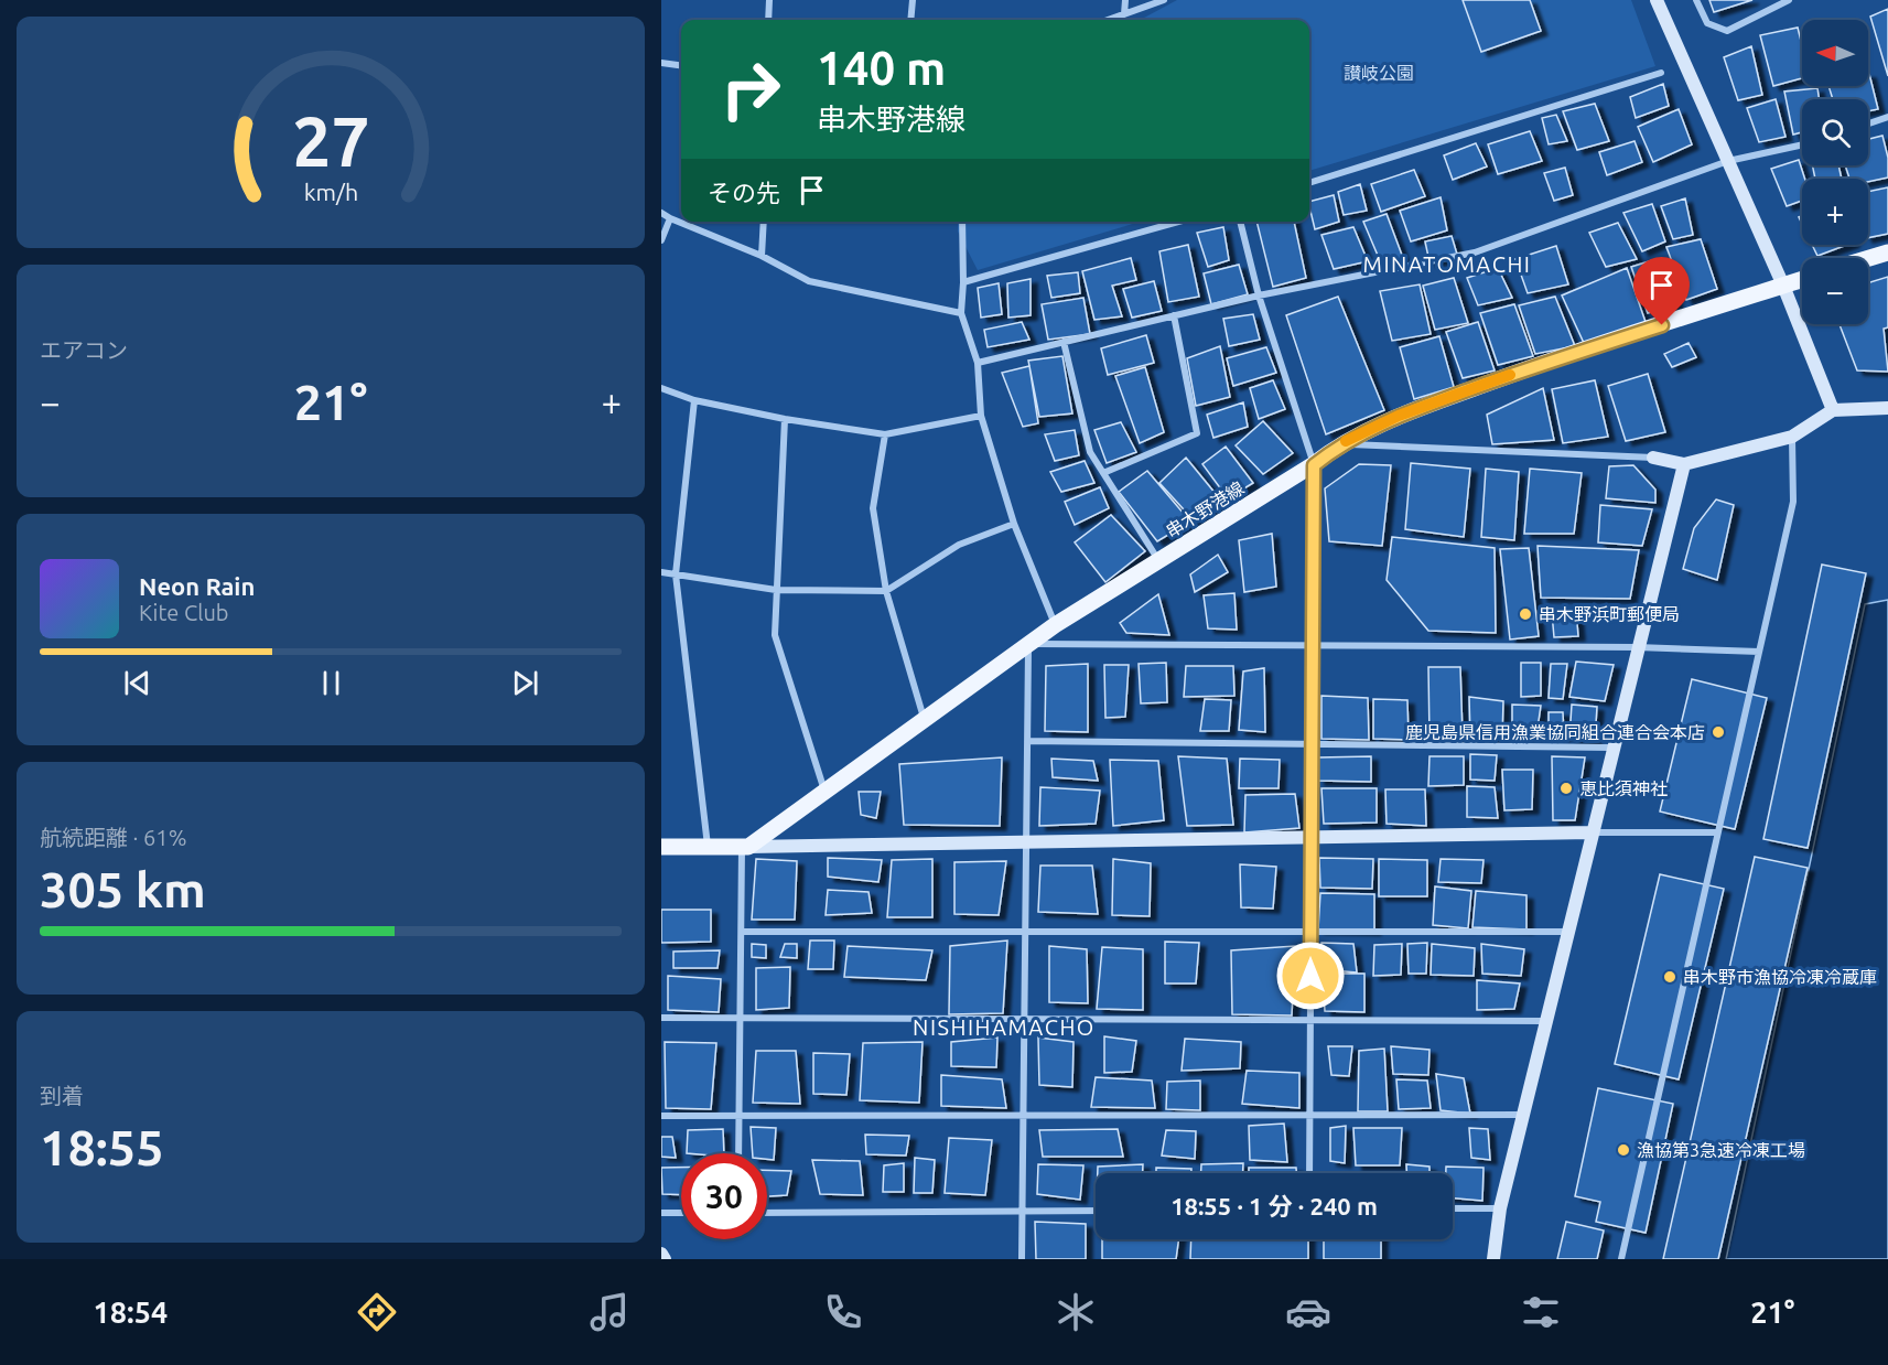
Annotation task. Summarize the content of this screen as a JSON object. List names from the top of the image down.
{
  "streets": {
    "main road": ["串木野港線"]
  },
  "districts": ["MINATOMACHI", "NISHIHAMACHO"],
  "parks": ["讃岐公園"],
  "places": [
    "串木野浜町郵便局",
    "鹿児島県信用漁業協同組合連合会本店",
    "恵比須神社",
    "串木野市漁協冷凍冷蔵庫",
    "漁協第3急速冷凍工場"
  ],
  "north": "left",
  "page": {
    "map_buttons": ["+", "−"],
    "turn": ["140 m", "串木野港線"],
    "then": "その先",
    "tile": [
      "エアコン",
      ["航続距離 · 61%", "305 km"],
      ["到着", "18:55"]
    ],
    "heat": ["−", "21°", "+"],
    "song": ["Neon Rain", "Kite Club"],
    "limit": "30",
    "trip": "18:55 · 1 分 · 240 m",
    "tabs": ["18:54", "21°"],
    "gauge": ["27", "km/h"]
  }
}
